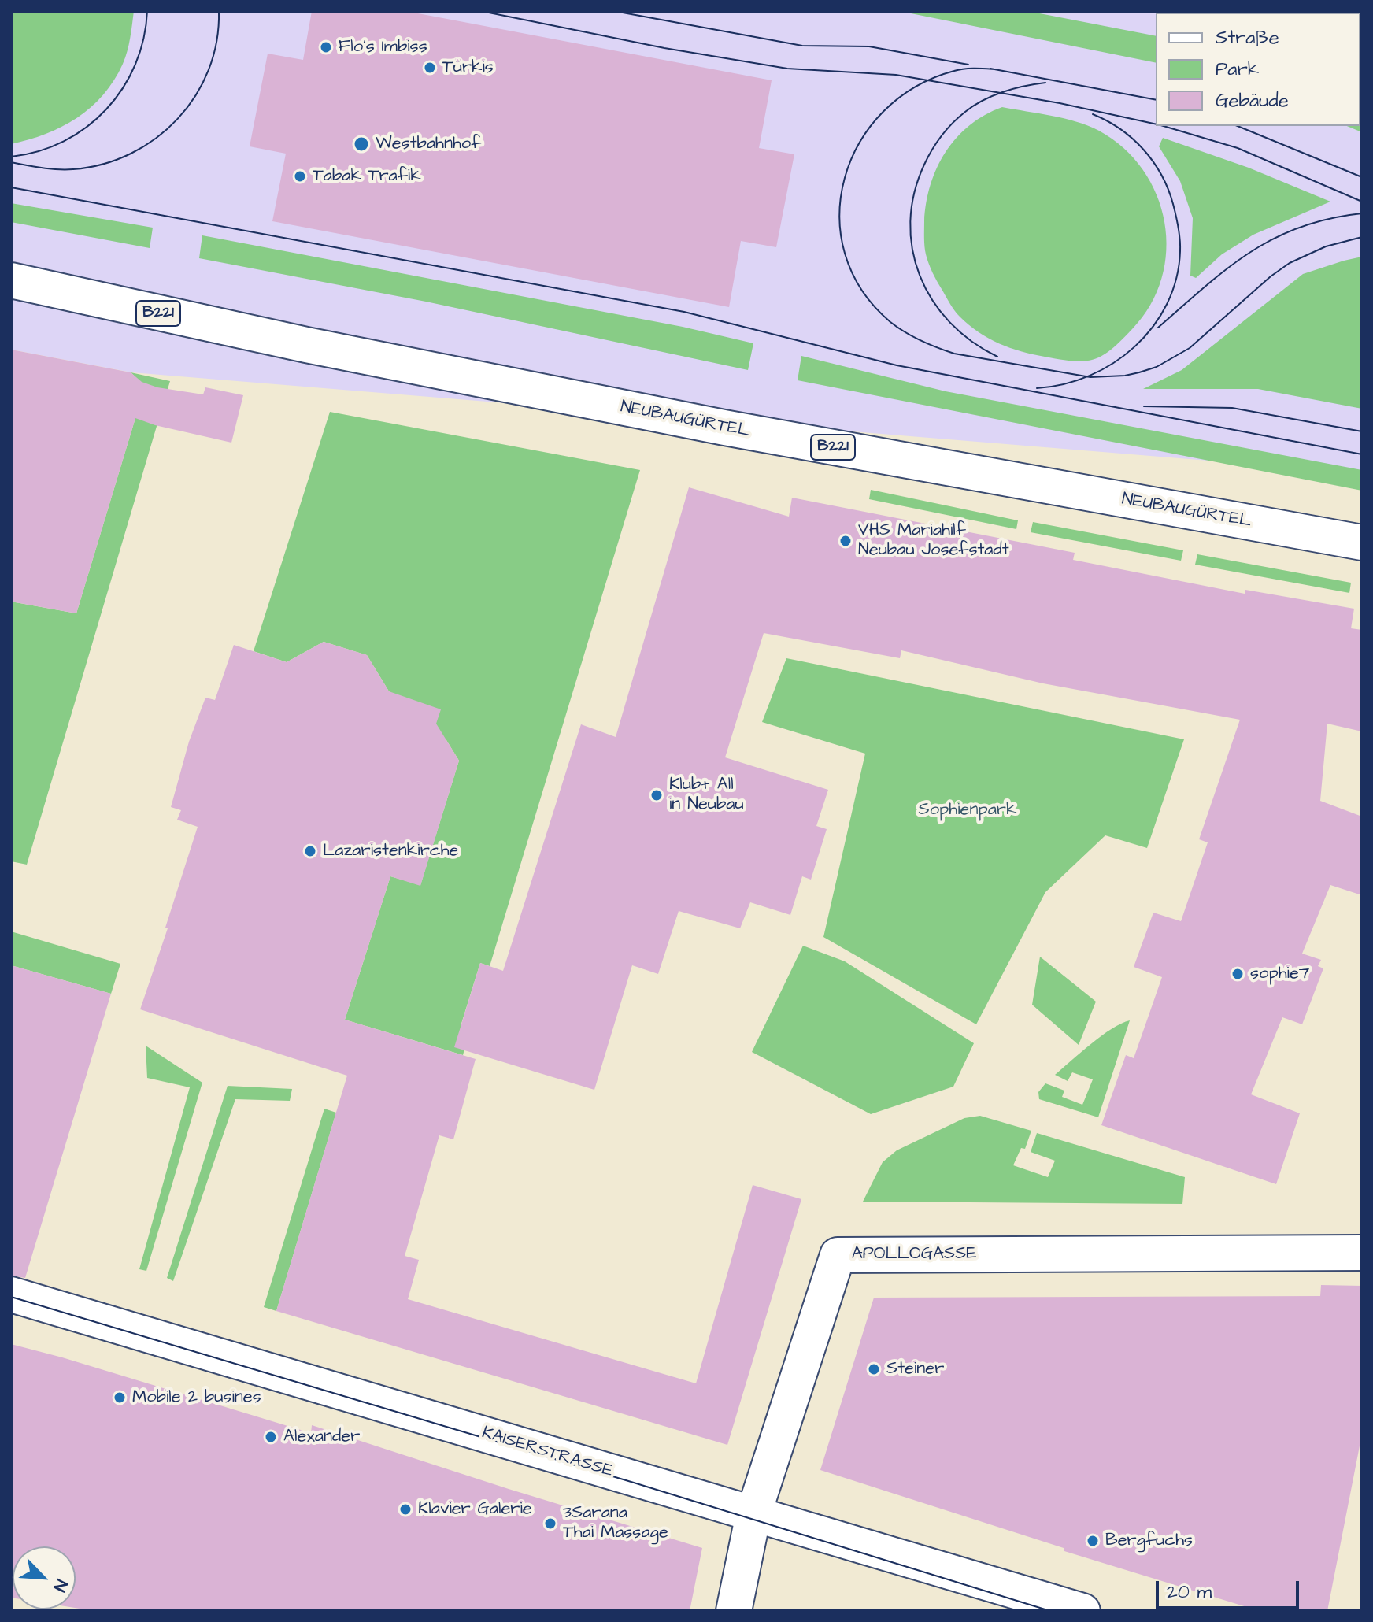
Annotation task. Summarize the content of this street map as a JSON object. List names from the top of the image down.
{
  "streets": {
    "street": [
      "B221",
      "NEUBAUGÜRTEL",
      "APOLLOGASSE",
      "KAISERSTRASSE"
    ]
  },
  "crossings": [
    ["APOLLOGASSE", "KAISERSTRASSE"]
  ],
  "parks": ["Sophienpark"],
  "places": [
    "Flo's Imbiss",
    "Türkis",
    "Westbahnhof",
    "Tabak Trafik",
    "VHS Mariahilf Neubau Josefstadt",
    "Klub+ All in Neubau",
    "Lazaristenkirche",
    "sophie7",
    "Steiner",
    "Mobile 2 busines",
    "Alexander",
    "Klavier Galerie",
    "3Sarana Thai Massage",
    "Bergfuchs"
  ],
  "legend": ["Straße", "Park", "Gebäude"],
  "scale_bar": "20 m",
  "north": "bottom right"
}
